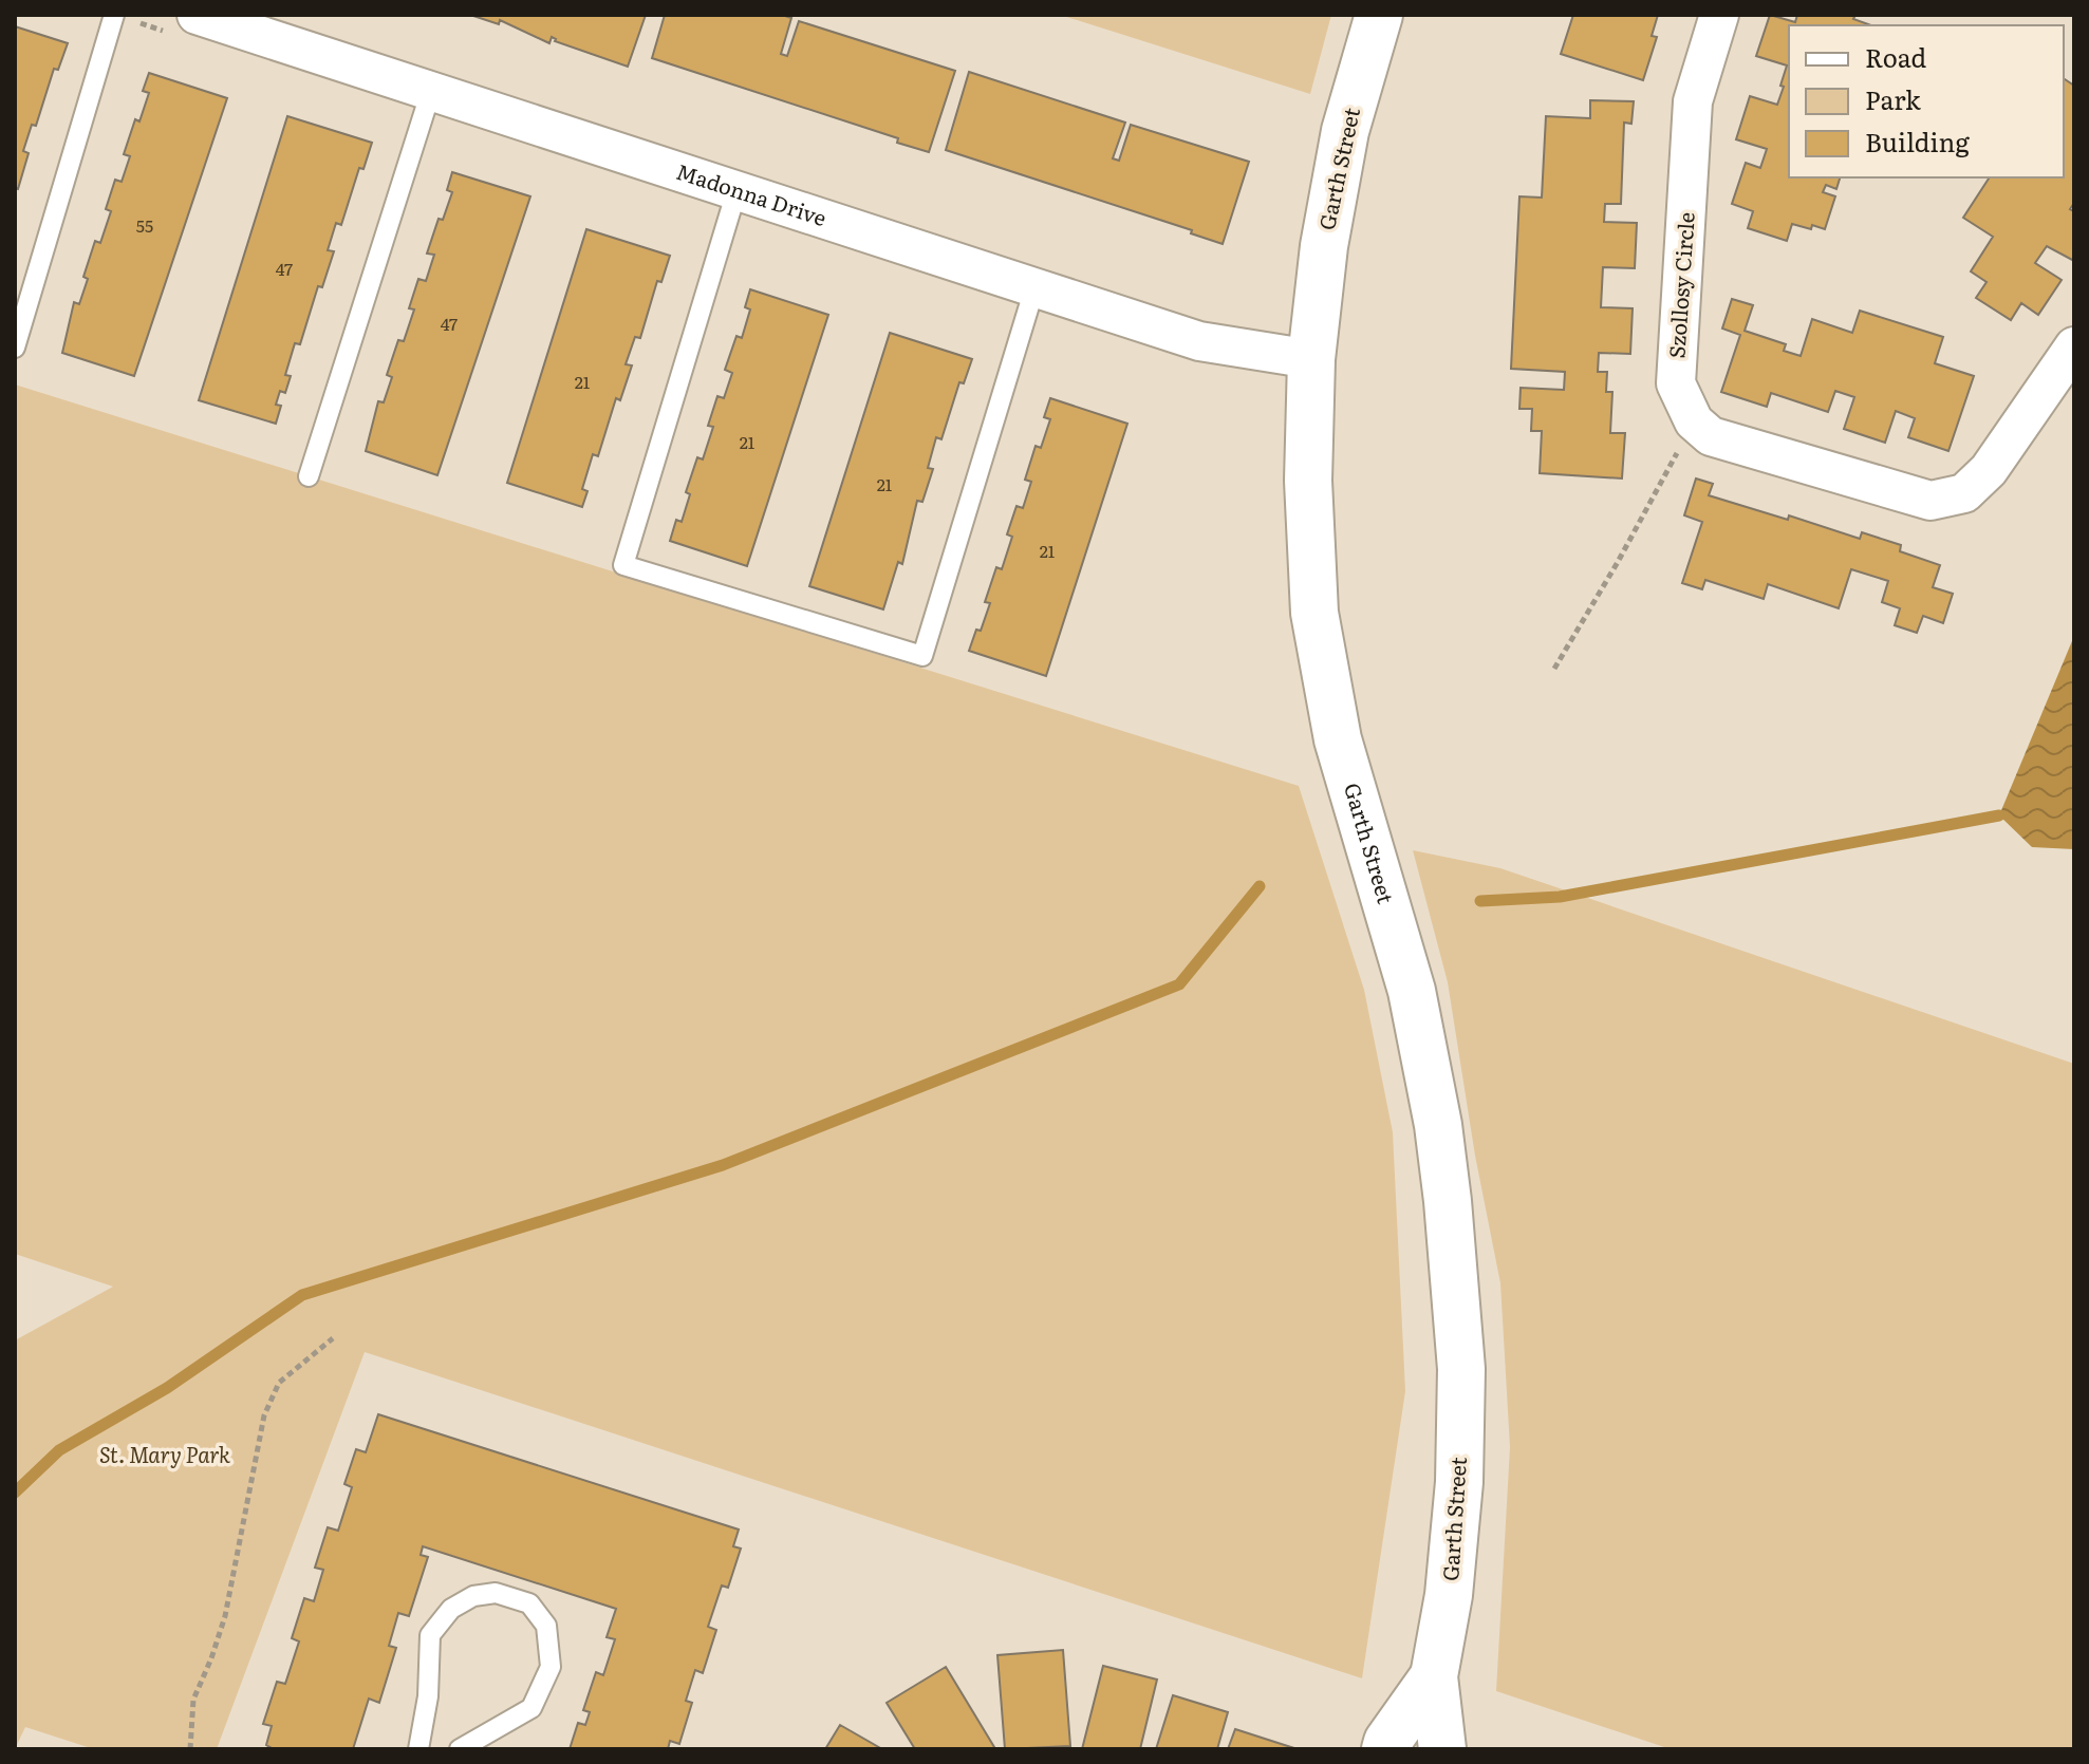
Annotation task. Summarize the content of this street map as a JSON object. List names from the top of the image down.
{
  "streets": {
    "street": ["Garth Street", "Madonna Drive", "Szollosy Circle"]
  },
  "crossings": [
    ["Garth Street", "Madonna Drive"]
  ],
  "parks": ["St. Mary Park"],
  "house_numbers": [
    "55",
    "47",
    "47",
    "21",
    "21",
    "21",
    "21"
  ],
  "legend": ["Road", "Park", "Building"]
}
